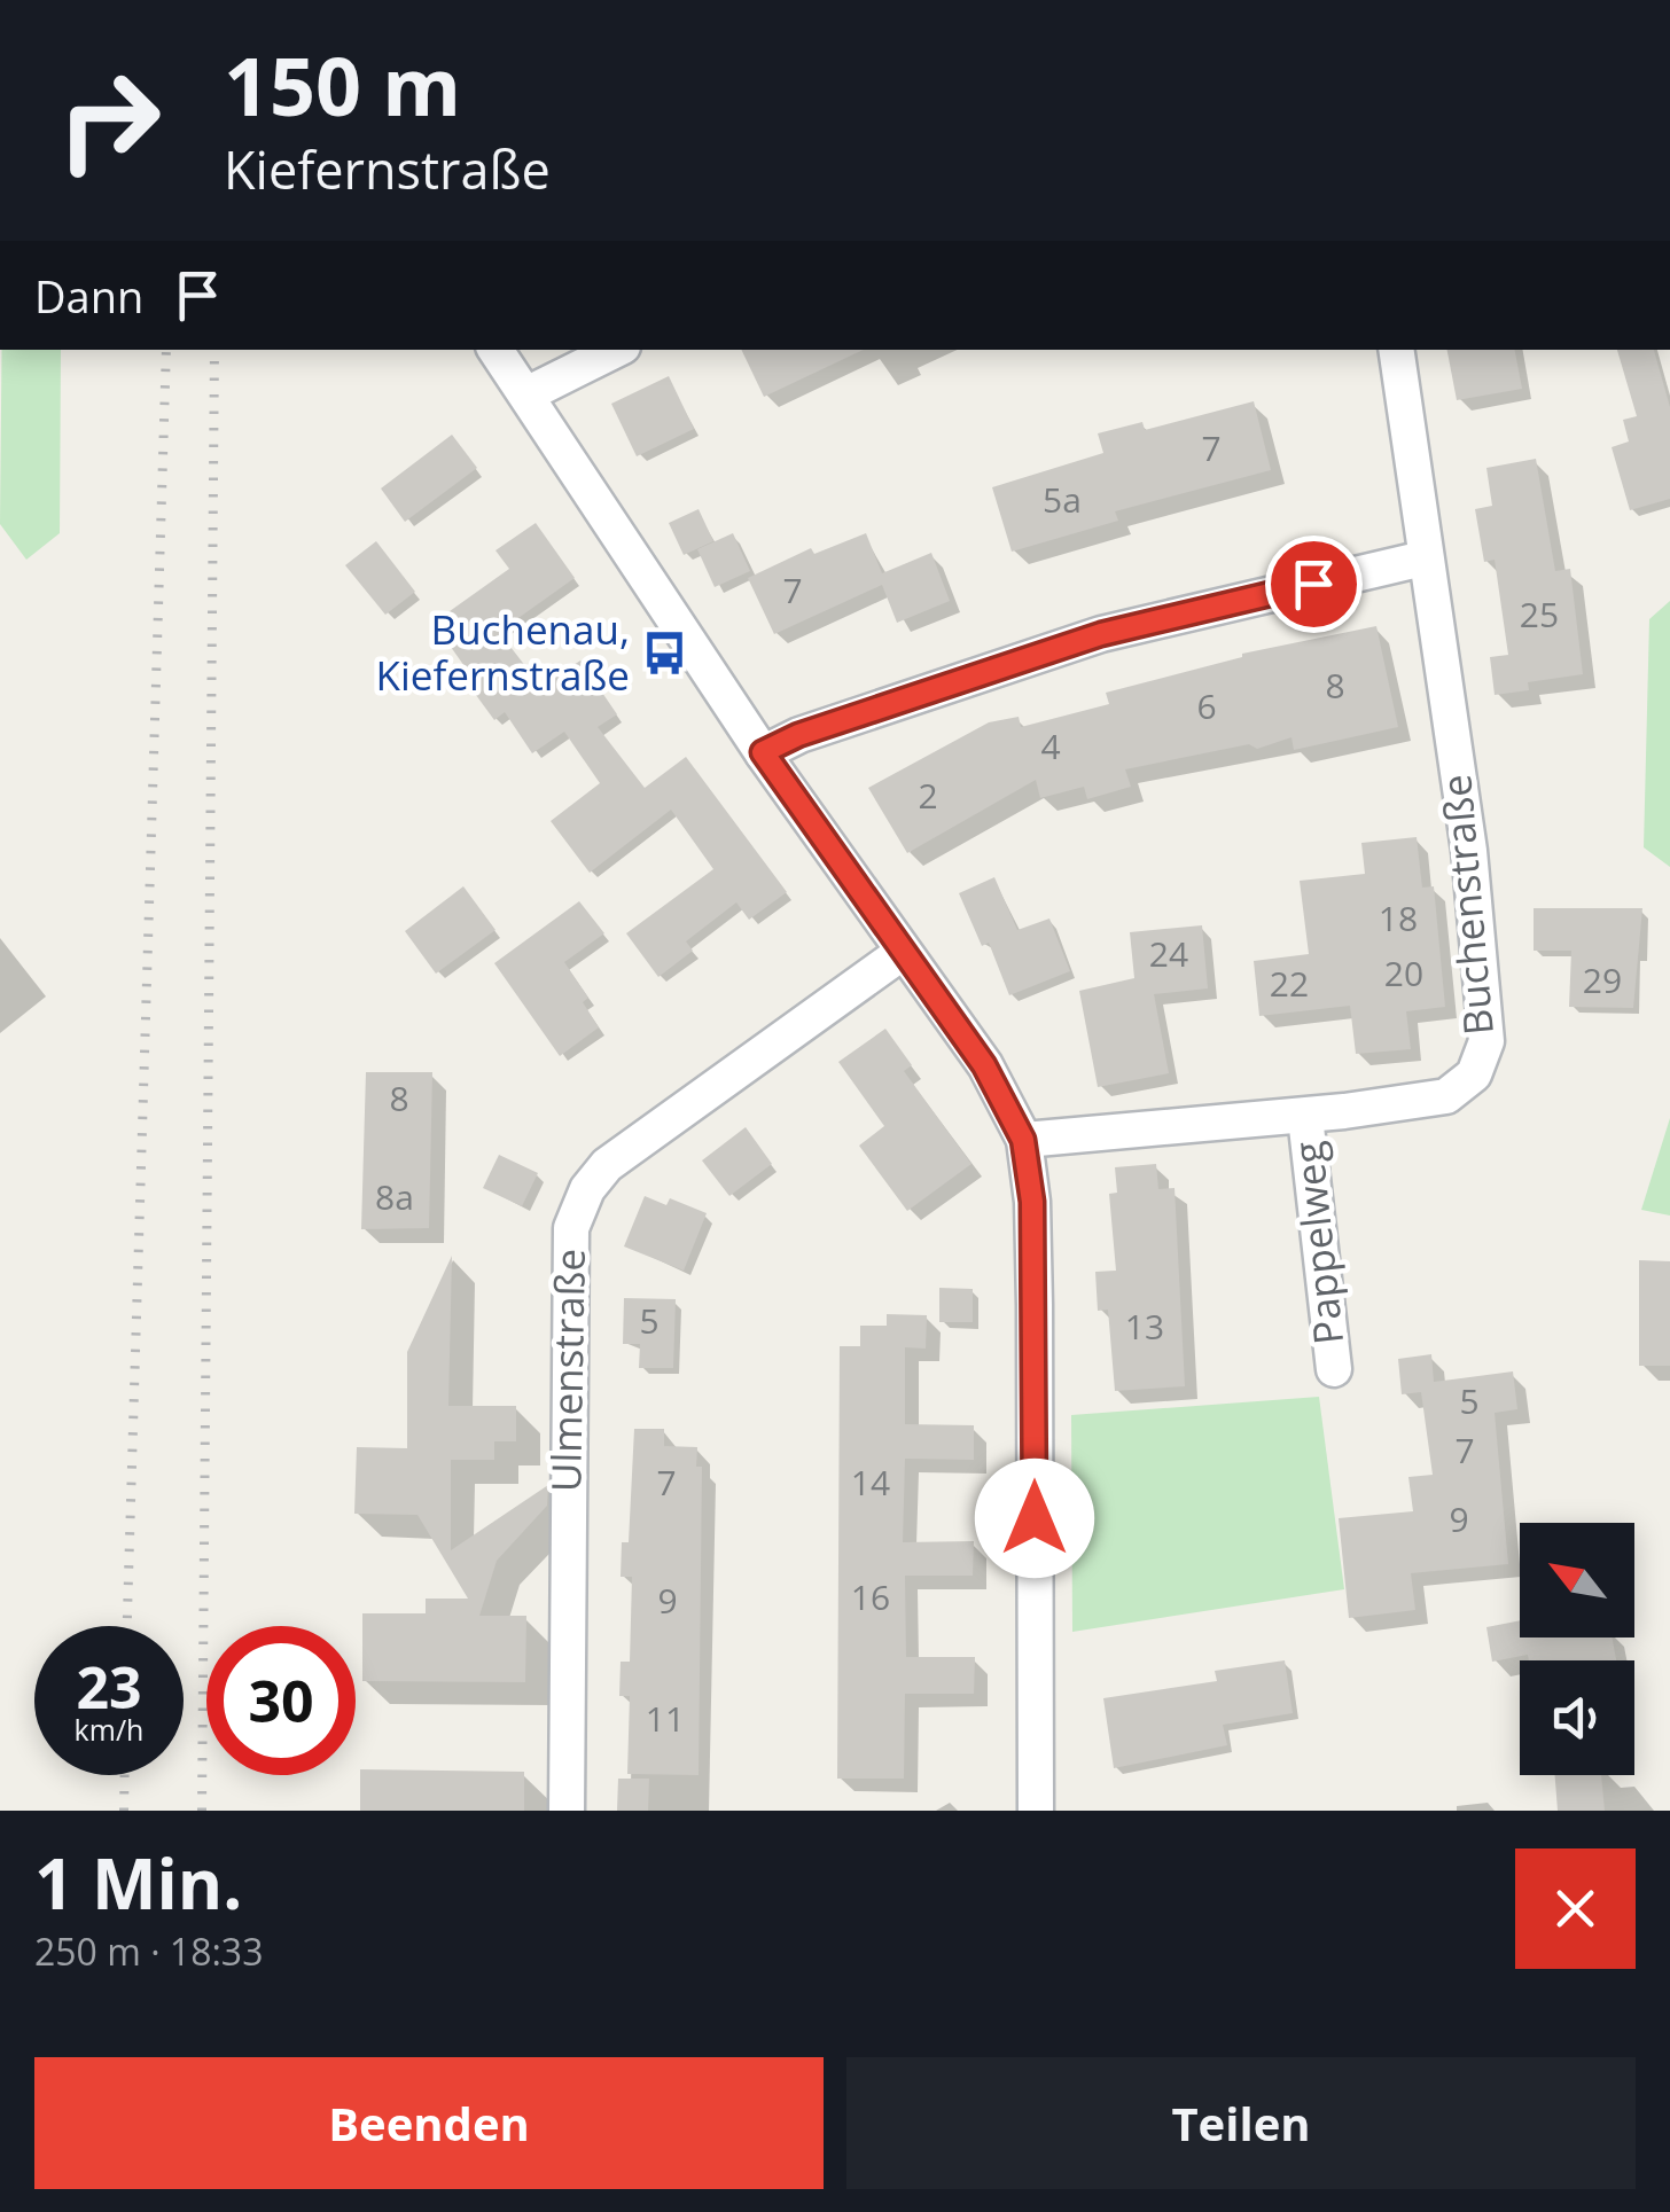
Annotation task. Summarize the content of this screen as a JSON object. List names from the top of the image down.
{
  "streets": {
    "street": ["Buchenstraße", "Pappelweg", "Ulmenstraße"]
  },
  "crossings": [
    ["Buchenstraße", "Pappelweg"]
  ],
  "places": {
    "bus stop": ["Buchenau, Kiefernstraße"]
  },
  "house_numbers": [
    "7",
    "5a",
    "7",
    "25",
    "8",
    "6",
    "4",
    "2",
    "18",
    "24",
    "20",
    "29",
    "22",
    "8",
    "8a",
    "5",
    "13",
    "5",
    "7",
    "7",
    "14",
    "9",
    "16",
    "9",
    "11"
  ],
  "north": "top left",
  "page": {
    "turn": ["150 m", "Kiefernstraße"],
    "then": "Dann",
    "speed": "23 km/h",
    "limit": "30",
    "heading": ["1 Min.", "250 m · 18:33"],
    "buttons": ["Beenden", "Teilen"]
  }
}
